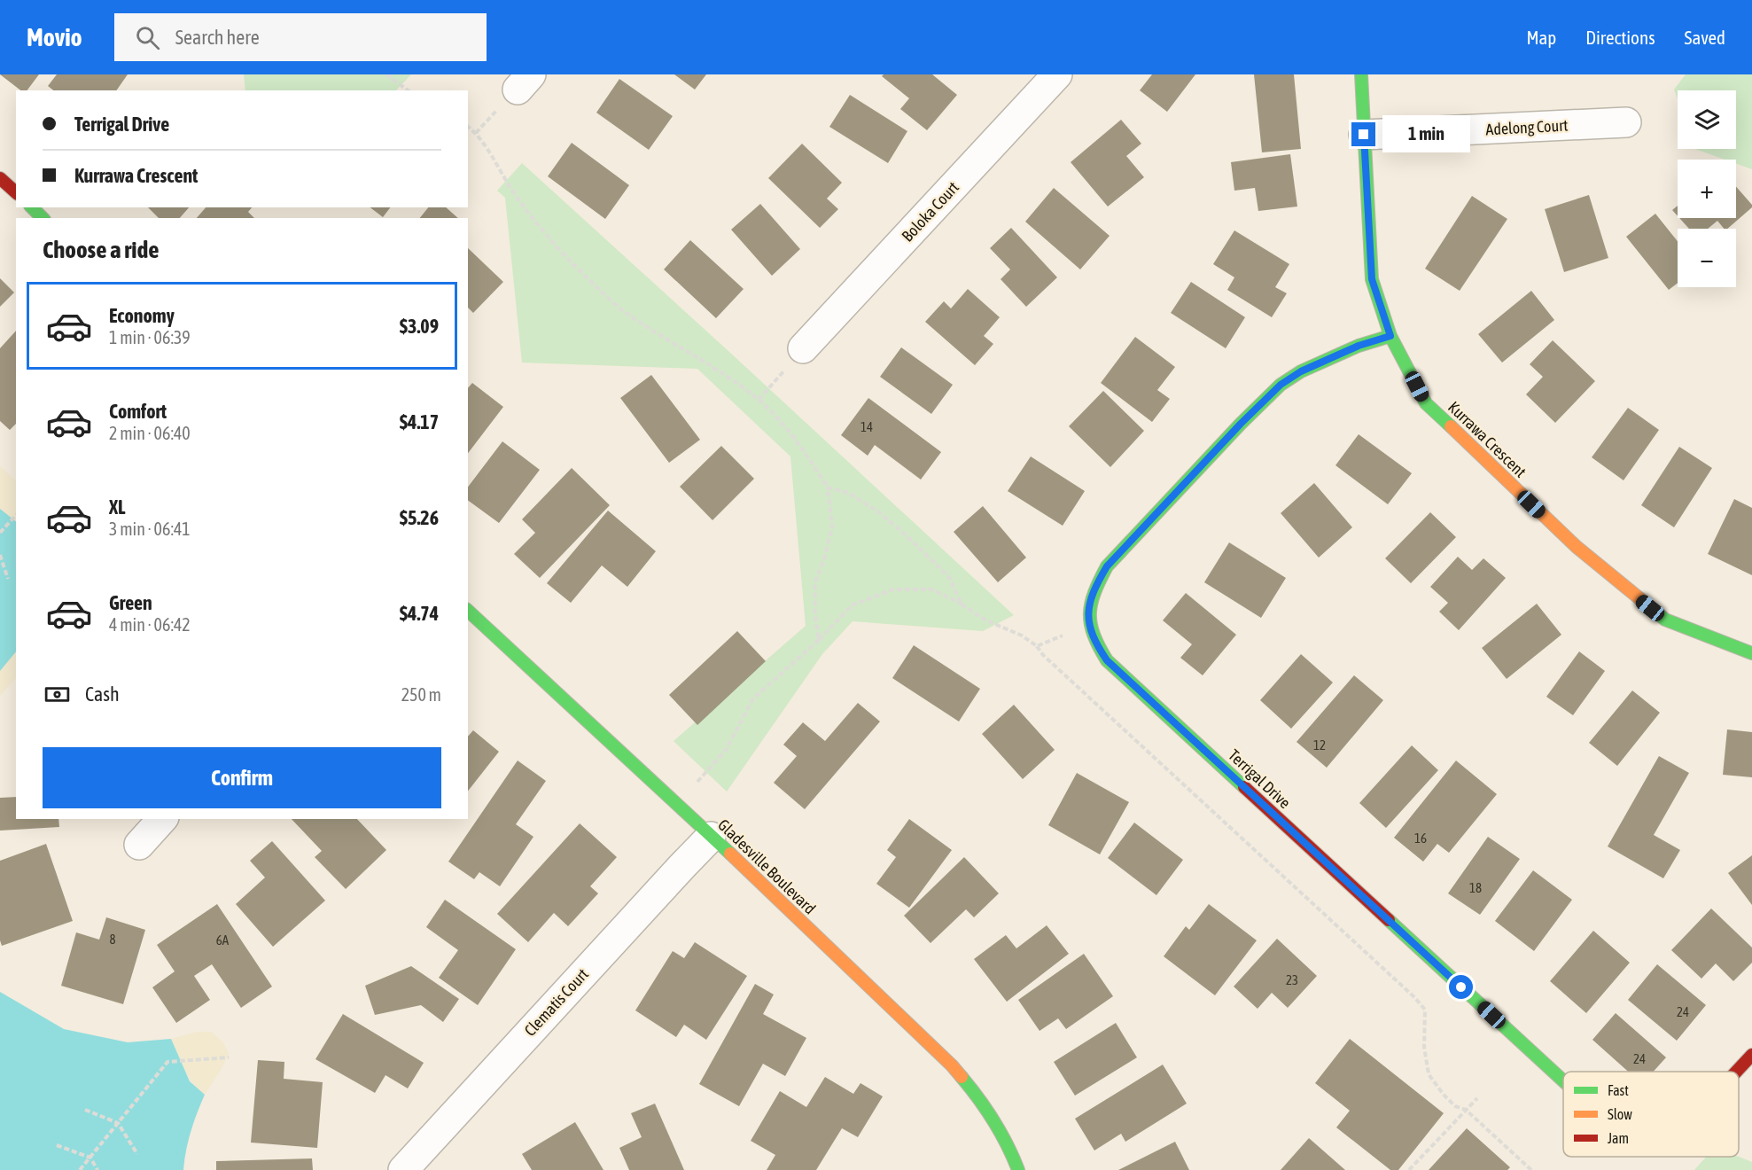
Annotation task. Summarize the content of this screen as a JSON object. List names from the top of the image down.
{
  "streets": {
    "street": [
      "Adelong Court",
      "Boloka Court",
      "Kurrawa Crescent",
      "Terrigal Drive",
      "Gladesville Boulevard",
      "Clematis Court"
    ]
  },
  "crossings": [
    ["Adelong Court", "Kurrawa Crescent"],
    ["Kurrawa Crescent", "Terrigal Drive"],
    ["Gladesville Boulevard", "Clematis Court"]
  ],
  "house_numbers": [
    "14",
    "12",
    "16",
    "18",
    "8",
    "6A",
    "23",
    "24",
    "24"
  ],
  "legend": ["Fast", "Slow", "Jam"],
  "page": {
    "header": "Movio",
    "search": "Search here",
    "nav": ["Map", "Directions", "Saved"],
    "map_buttons": ["+", "−"],
    "banner": ["Terrigal Drive", "Kurrawa Crescent"],
    "bubble": "1 min",
    "heading": "Choose a ride",
    "list": [
      {
        "name": "Economy",
        "note": "1 min · 06:39",
        "value": "$3.09"
      },
      {
        "name": "Comfort",
        "note": "2 min · 06:40",
        "value": "$4.17"
      },
      {
        "name": "XL",
        "note": "3 min · 06:41",
        "value": "$5.26"
      },
      {
        "name": "Green",
        "note": "4 min · 06:42",
        "value": "$4.74"
      }
    ],
    "pay": ["Cash", "250 m"],
    "buttons": "Confirm"
  }
}
